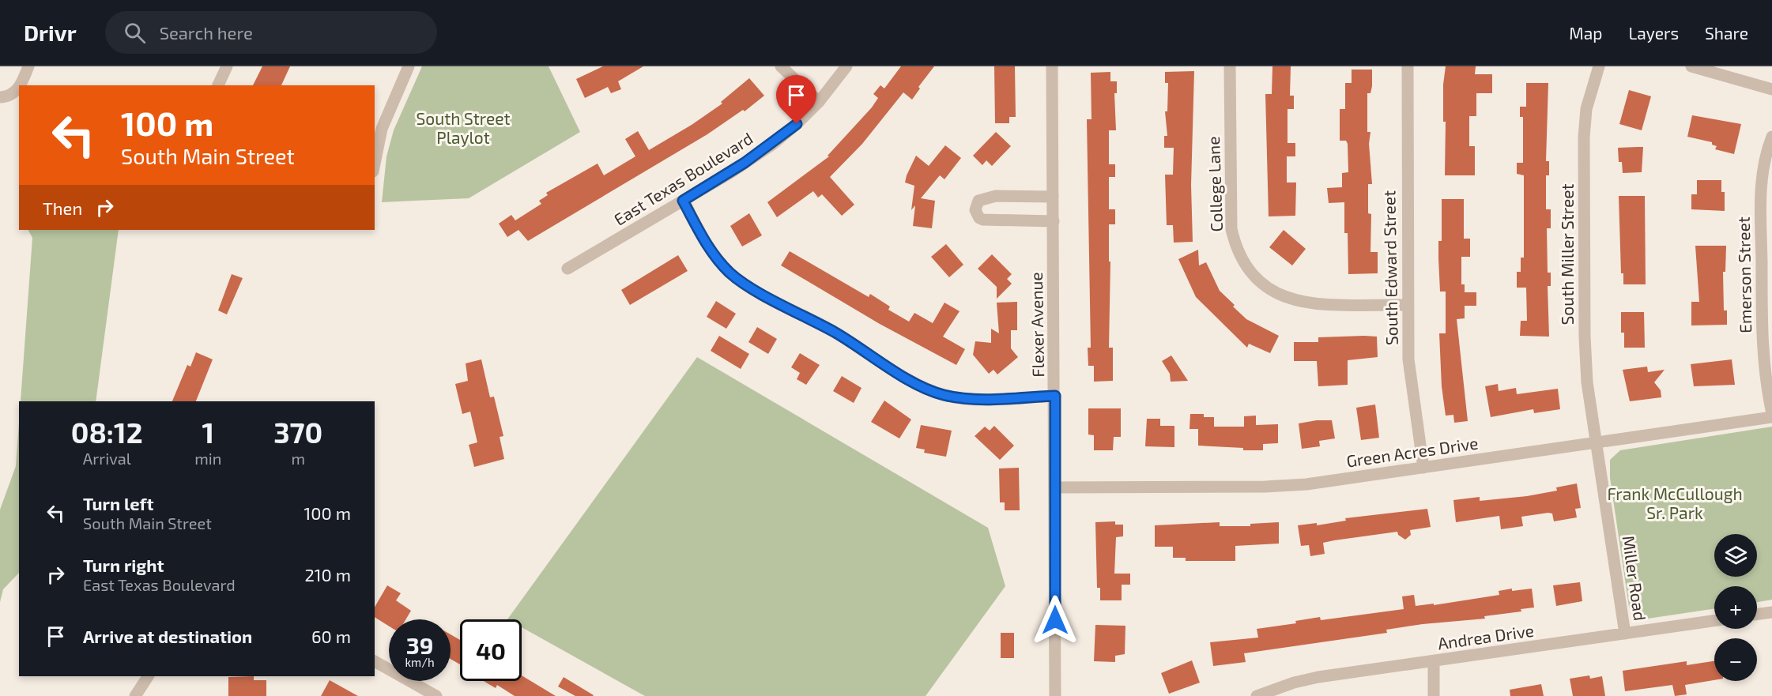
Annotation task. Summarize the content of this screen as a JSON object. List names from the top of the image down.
{
  "streets": {
    "street": [
      "East Texas Boulevard",
      "College Lane",
      "South Miller Street",
      "South Edward Street",
      "Emerson Street",
      "Flexer Avenue",
      "Green Acres Drive",
      "Miller Road",
      "Andrea Drive"
    ]
  },
  "crossings": [
    ["College Lane", "South Edward Street"],
    ["South Miller Street", "Green Acres Drive"],
    ["South Miller Street", "Miller Road"],
    ["South Edward Street", "Green Acres Drive"],
    ["Emerson Street", "Green Acres Drive"],
    ["Flexer Avenue", "Green Acres Drive"],
    ["Green Acres Drive", "Miller Road"],
    ["Miller Road", "Andrea Drive"]
  ],
  "parks": ["South Street Playlot", "Frank McCullough Sr. Park"],
  "page": {
    "header": "Drivr",
    "search": "Search here",
    "nav": ["Map", "Layers", "Share"],
    "turn": ["100 m", "South Main Street"],
    "then": "Then",
    "eta": [
      "08:12",
      "Arrival",
      "1",
      "min",
      "370",
      "m"
    ],
    "list": [
      {
        "name": "Turn left",
        "note": "South Main Street",
        "value": "100 m"
      },
      {
        "name": "Turn right",
        "note": "East Texas Boulevard",
        "value": "210 m"
      },
      {
        "name": "Arrive at destination",
        "value": "60 m"
      }
    ],
    "map_buttons": ["+", "−"],
    "speed": "39 km/h",
    "limit": "40"
  }
}
